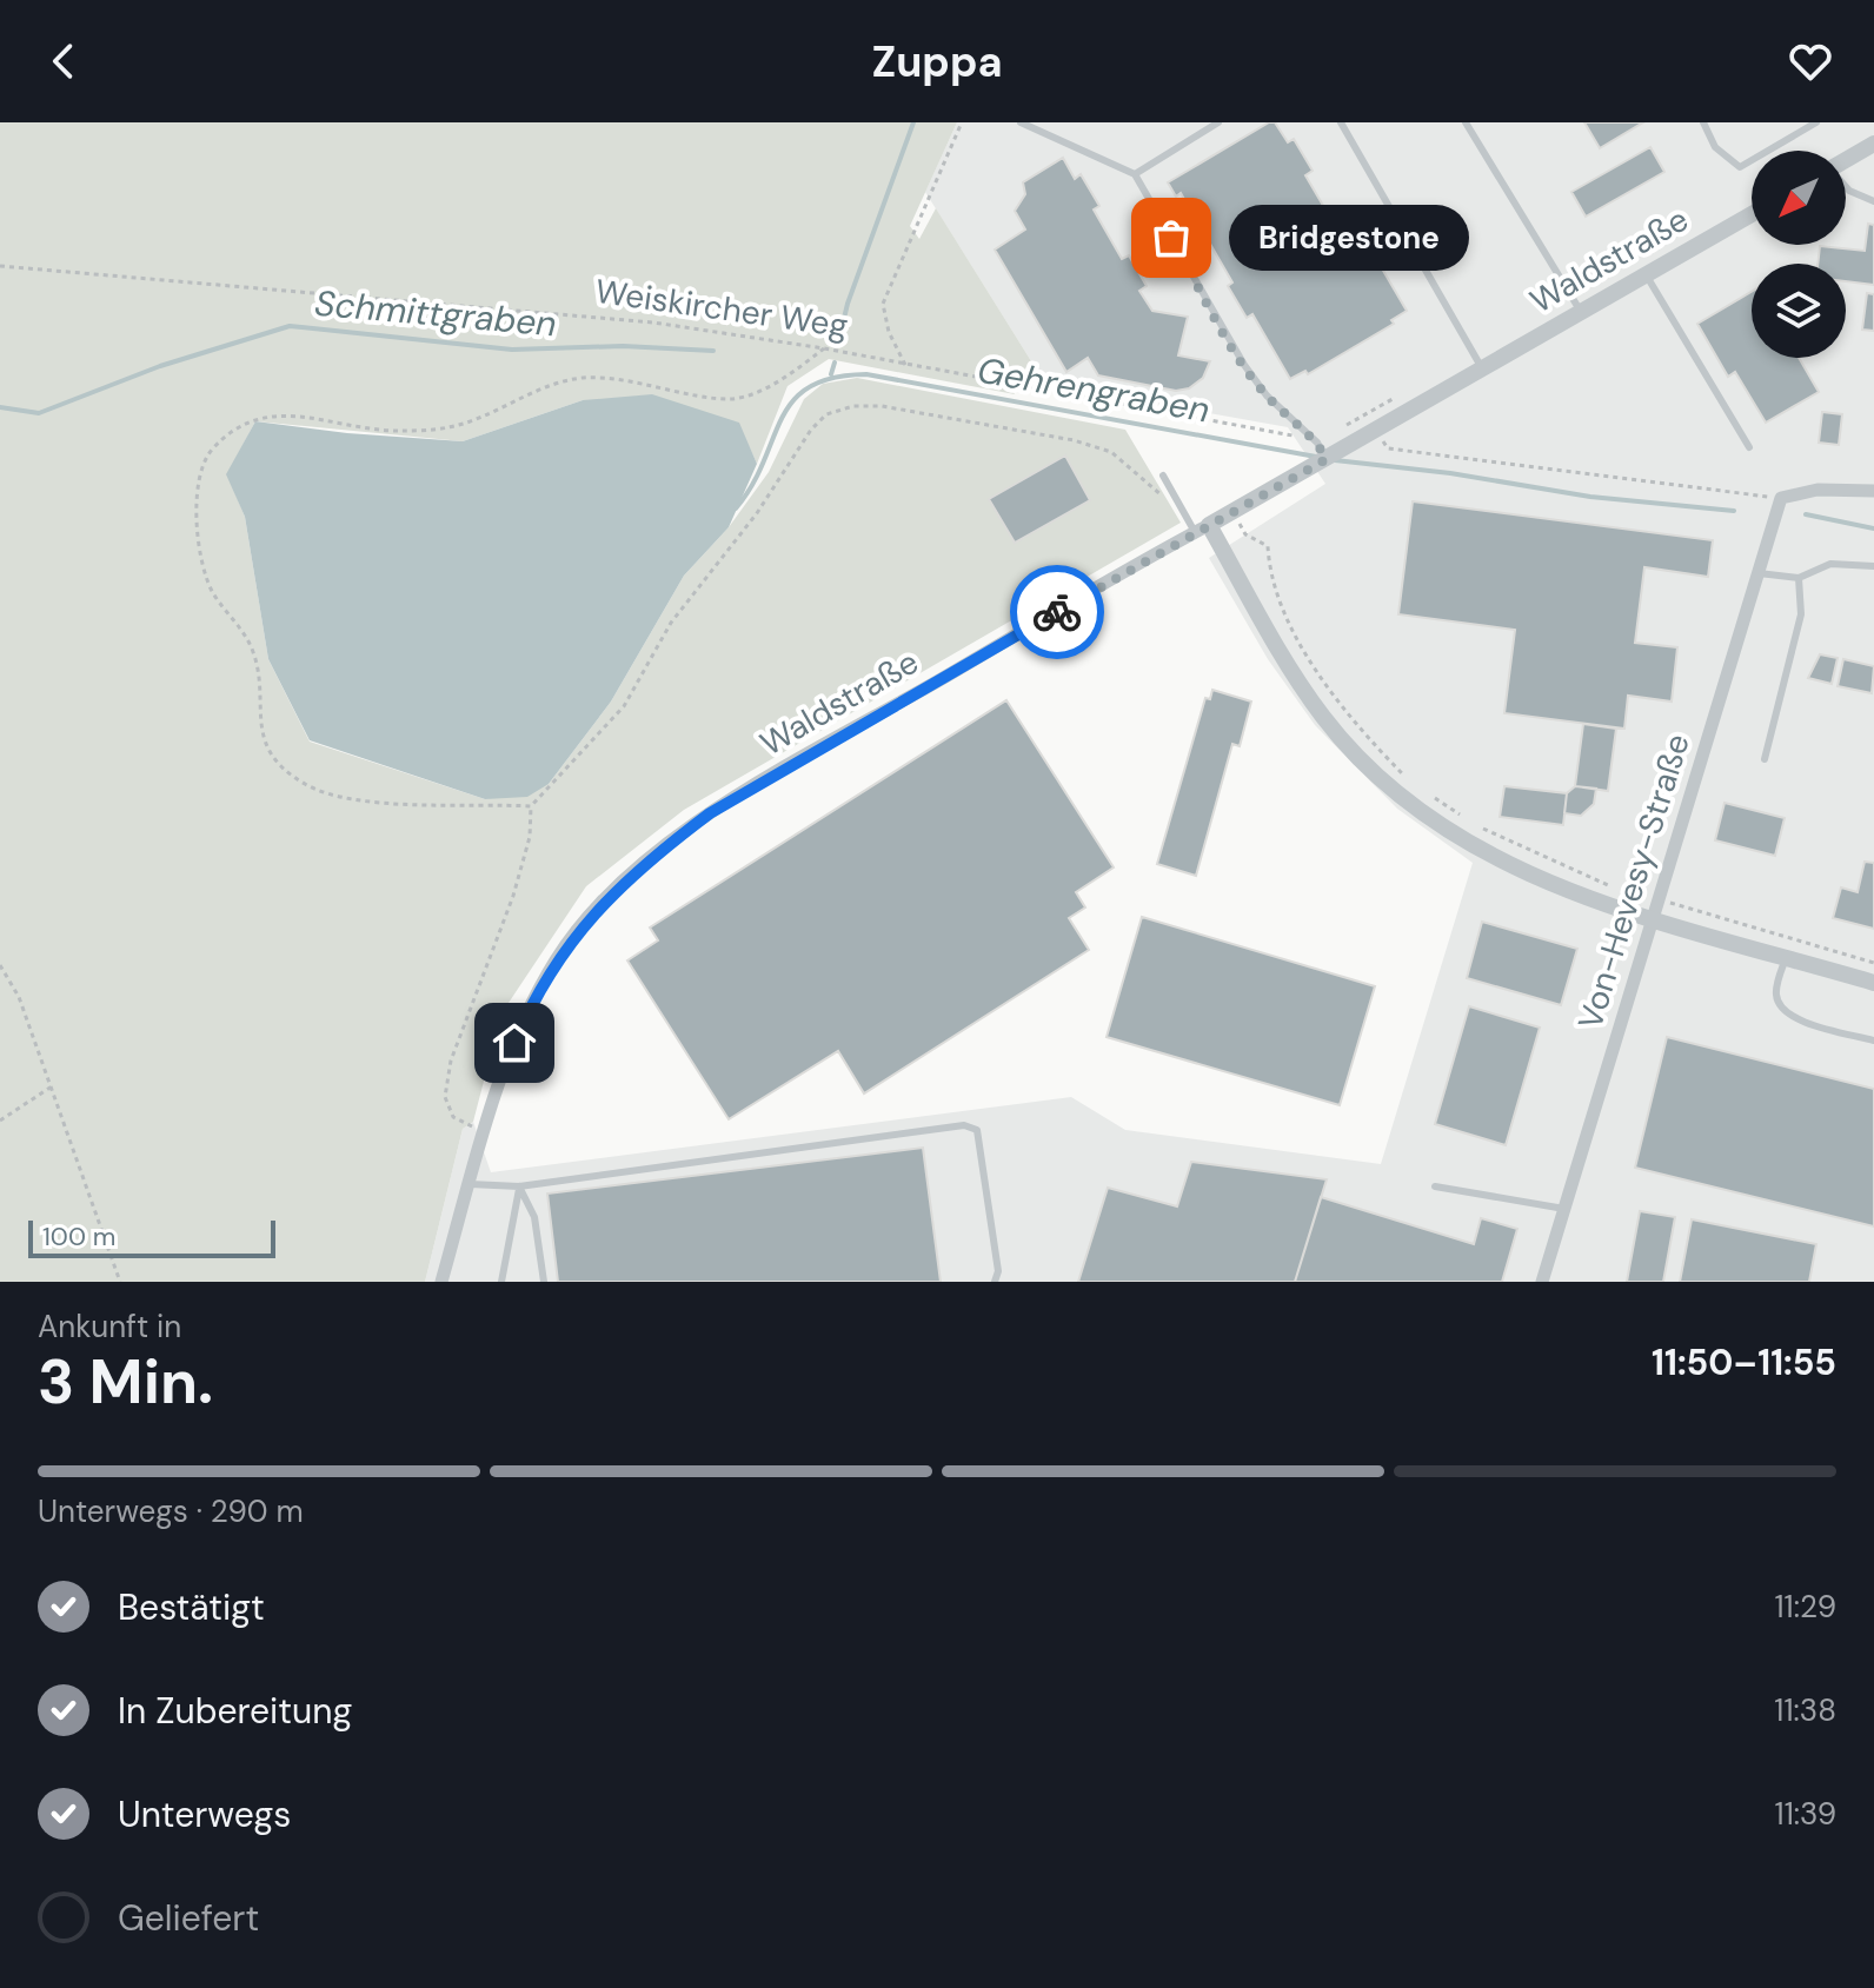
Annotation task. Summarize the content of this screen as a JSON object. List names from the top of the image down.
{
  "streets": {
    "street": ["Waldstraße", "Von-Hevesy-Straße"],
    "path": ["Weiskircher Weg"]
  },
  "crossings": [
    ["Waldstraße", "Weiskircher Weg"]
  ],
  "water": ["Schmittgraben", "Gehrengraben"],
  "places": ["Bridgestone"],
  "scale_bar": "100 m",
  "north": "bottom left",
  "page": {
    "header": "Zuppa",
    "bubble": "Bridgestone",
    "scale": "100 m",
    "heading": ["3 Min.", "Ankunft in", "11:50–11:55"],
    "bar": "Unterwegs · 290 m",
    "list": [
      ["Bestätigt", "11:29"],
      ["In Zubereitung", "11:38"],
      ["Unterwegs", "11:39"],
      "Geliefert"
    ]
  }
}
